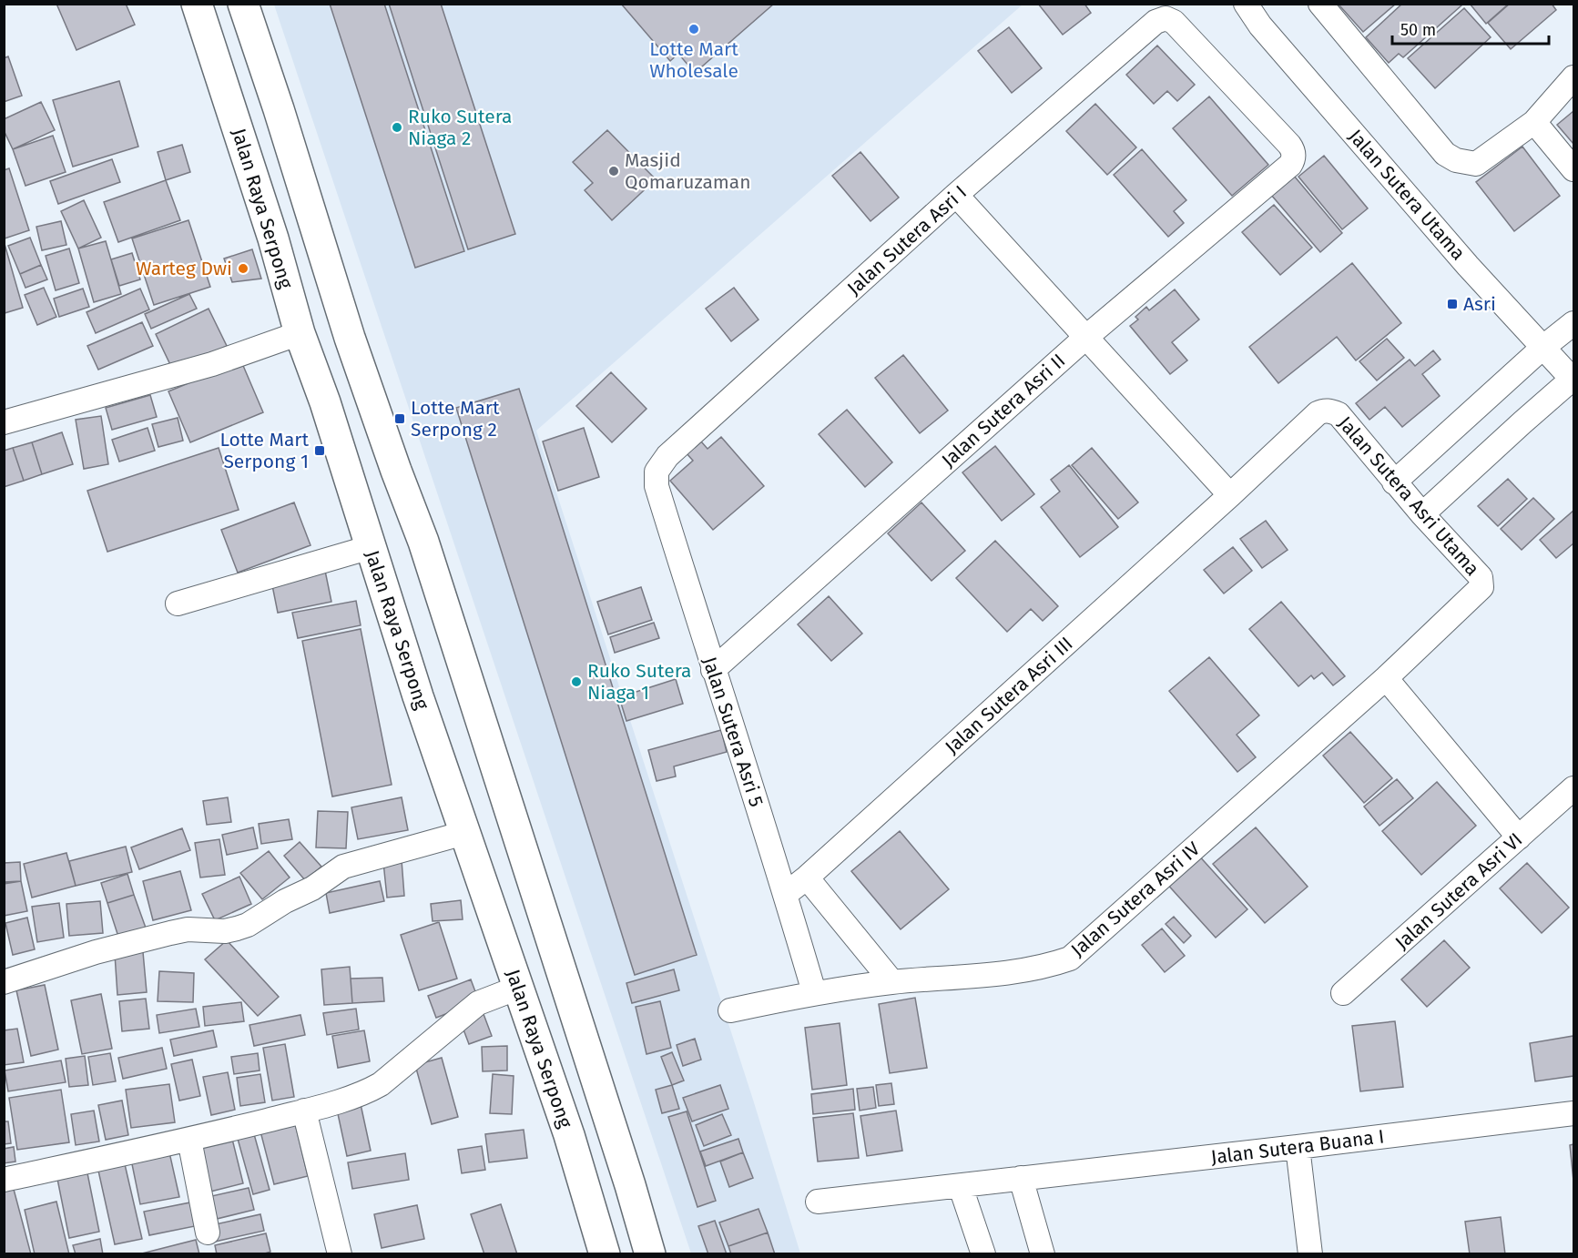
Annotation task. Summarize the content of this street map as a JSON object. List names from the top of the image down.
{
  "streets": {
    "main road": ["Jalan Raya Serpong"],
    "street": [
      "Jalan Sutera Utama",
      "Jalan Sutera Asri I",
      "Jalan Sutera Asri II",
      "Jalan Sutera Asri Utama",
      "Jalan Sutera Asri III",
      "Jalan Sutera Asri 5",
      "Jalan Sutera Asri VI",
      "Jalan Sutera Asri IV",
      "Jalan Sutera Buana I"
    ]
  },
  "crossings": [
    ["Jalan Sutera Asri I", "Jalan Sutera Asri II"],
    ["Jalan Sutera Asri I", "Jalan Sutera Asri 5"],
    ["Jalan Sutera Asri II", "Jalan Sutera Asri 5"],
    ["Jalan Sutera Asri Utama", "Jalan Sutera Asri III"],
    ["Jalan Sutera Asri Utama", "Jalan Sutera Asri IV"],
    ["Jalan Sutera Asri III", "Jalan Sutera Asri 5"],
    ["Jalan Sutera Asri 5", "Jalan Sutera Asri IV"]
  ],
  "places": {
    "other": [
      "Lotte Mart Wholesale",
      "Ruko Sutera Niaga 2",
      "Masjid Qomaruzaman",
      "Warteg Dwi",
      "Ruko Sutera Niaga 1"
    ],
    "transit": ["Asri", "Lotte Mart Serpong 2", "Lotte Mart Serpong 1"]
  },
  "scale_bar": "50 m"
}
